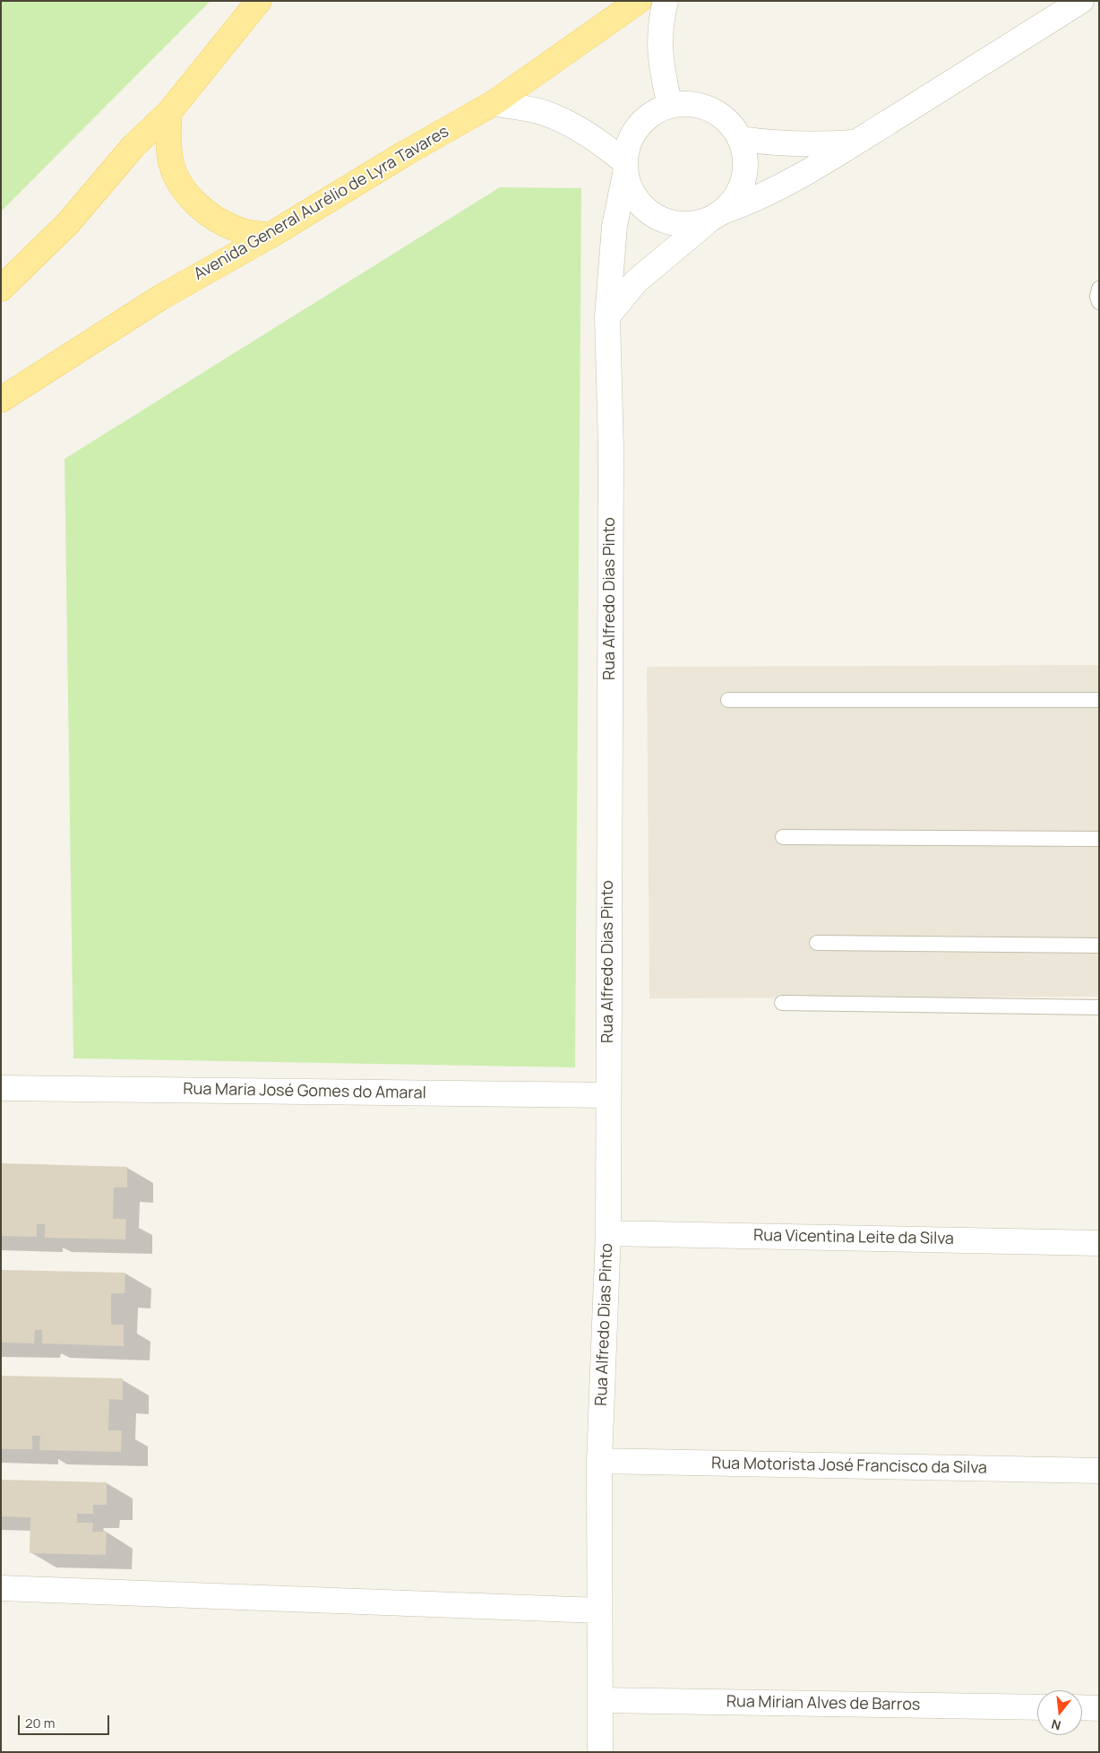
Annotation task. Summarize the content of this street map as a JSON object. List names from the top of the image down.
{
  "streets": {
    "main road": ["Avenida General Aurélio de Lyra Tavares"],
    "street": [
      "Rua Alfredo Dias Pinto",
      "Rua Maria José Gomes do Amaral",
      "Rua Vicentina Leite da Silva",
      "Rua Motorista José Francisco da Silva",
      "Rua Mirian Alves de Barros"
    ]
  },
  "crossings": [
    ["Rua Alfredo Dias Pinto", "Rua Maria José Gomes do Amaral"],
    ["Rua Alfredo Dias Pinto", "Rua Vicentina Leite da Silva"],
    ["Rua Alfredo Dias Pinto", "Rua Motorista José Francisco da Silva"],
    ["Rua Alfredo Dias Pinto", "Rua Mirian Alves de Barros"]
  ],
  "scale_bar": "20 m",
  "north": "bottom"
}
